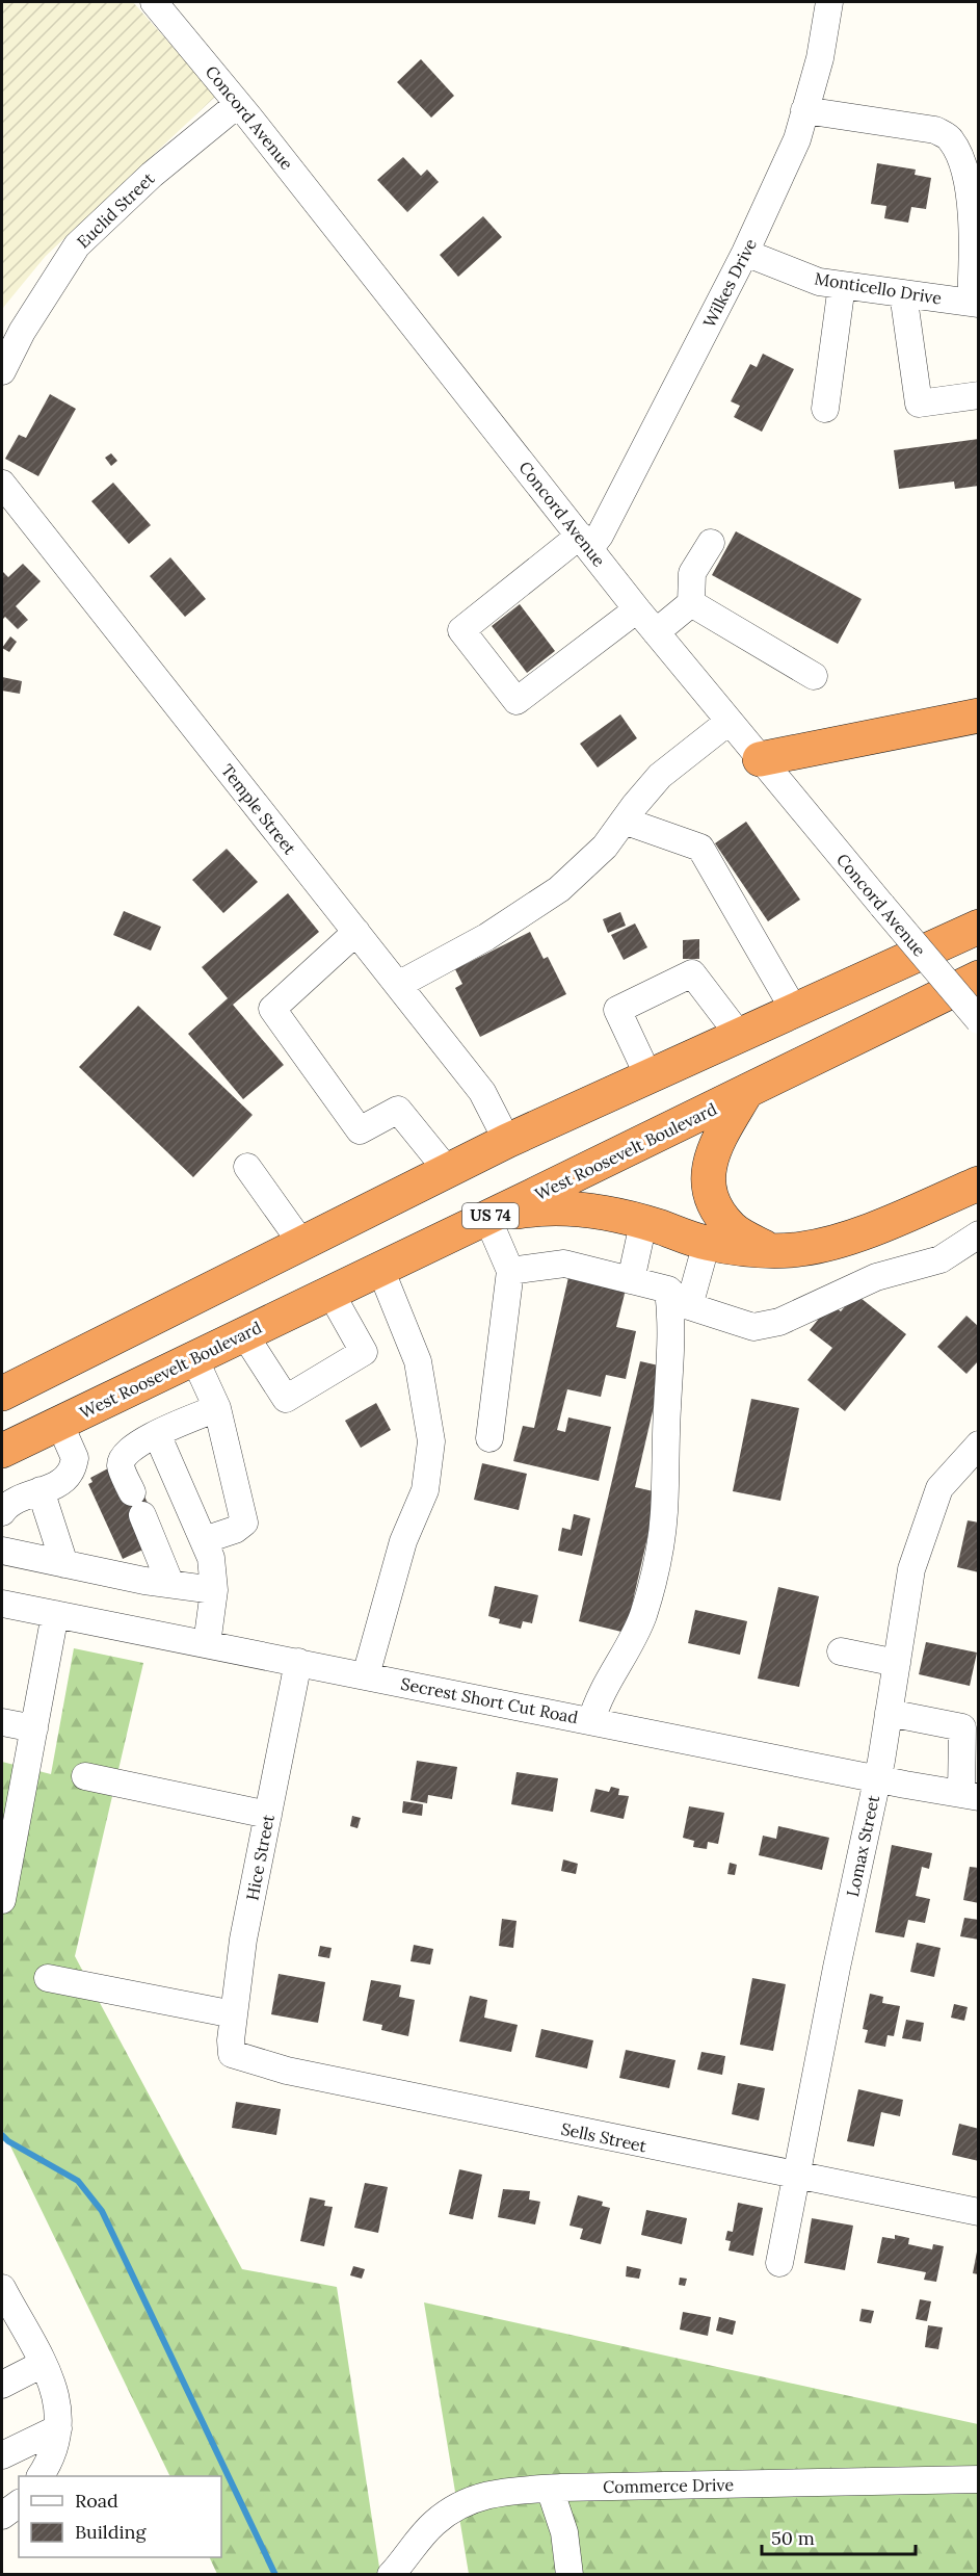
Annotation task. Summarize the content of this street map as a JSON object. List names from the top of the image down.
{
  "streets": {
    "highway": ["West Roosevelt Boulevard", "US 74"],
    "street": [
      "Concord Avenue",
      "Euclid Street",
      "Wilkes Drive",
      "Monticello Drive",
      "Temple Street",
      "Secrest Short Cut Road",
      "Lomax Street",
      "Hice Street",
      "Sells Street",
      "Commerce Drive"
    ]
  },
  "crossings": [
    ["Concord Avenue", "Euclid Street"],
    ["Concord Avenue", "Wilkes Drive"],
    ["Wilkes Drive", "Monticello Drive"],
    ["Secrest Short Cut Road", "Lomax Street"],
    ["Secrest Short Cut Road", "Hice Street"],
    ["Lomax Street", "Sells Street"],
    ["Hice Street", "Sells Street"]
  ],
  "legend": ["Road", "Building"],
  "scale_bar": "50 m"
}
